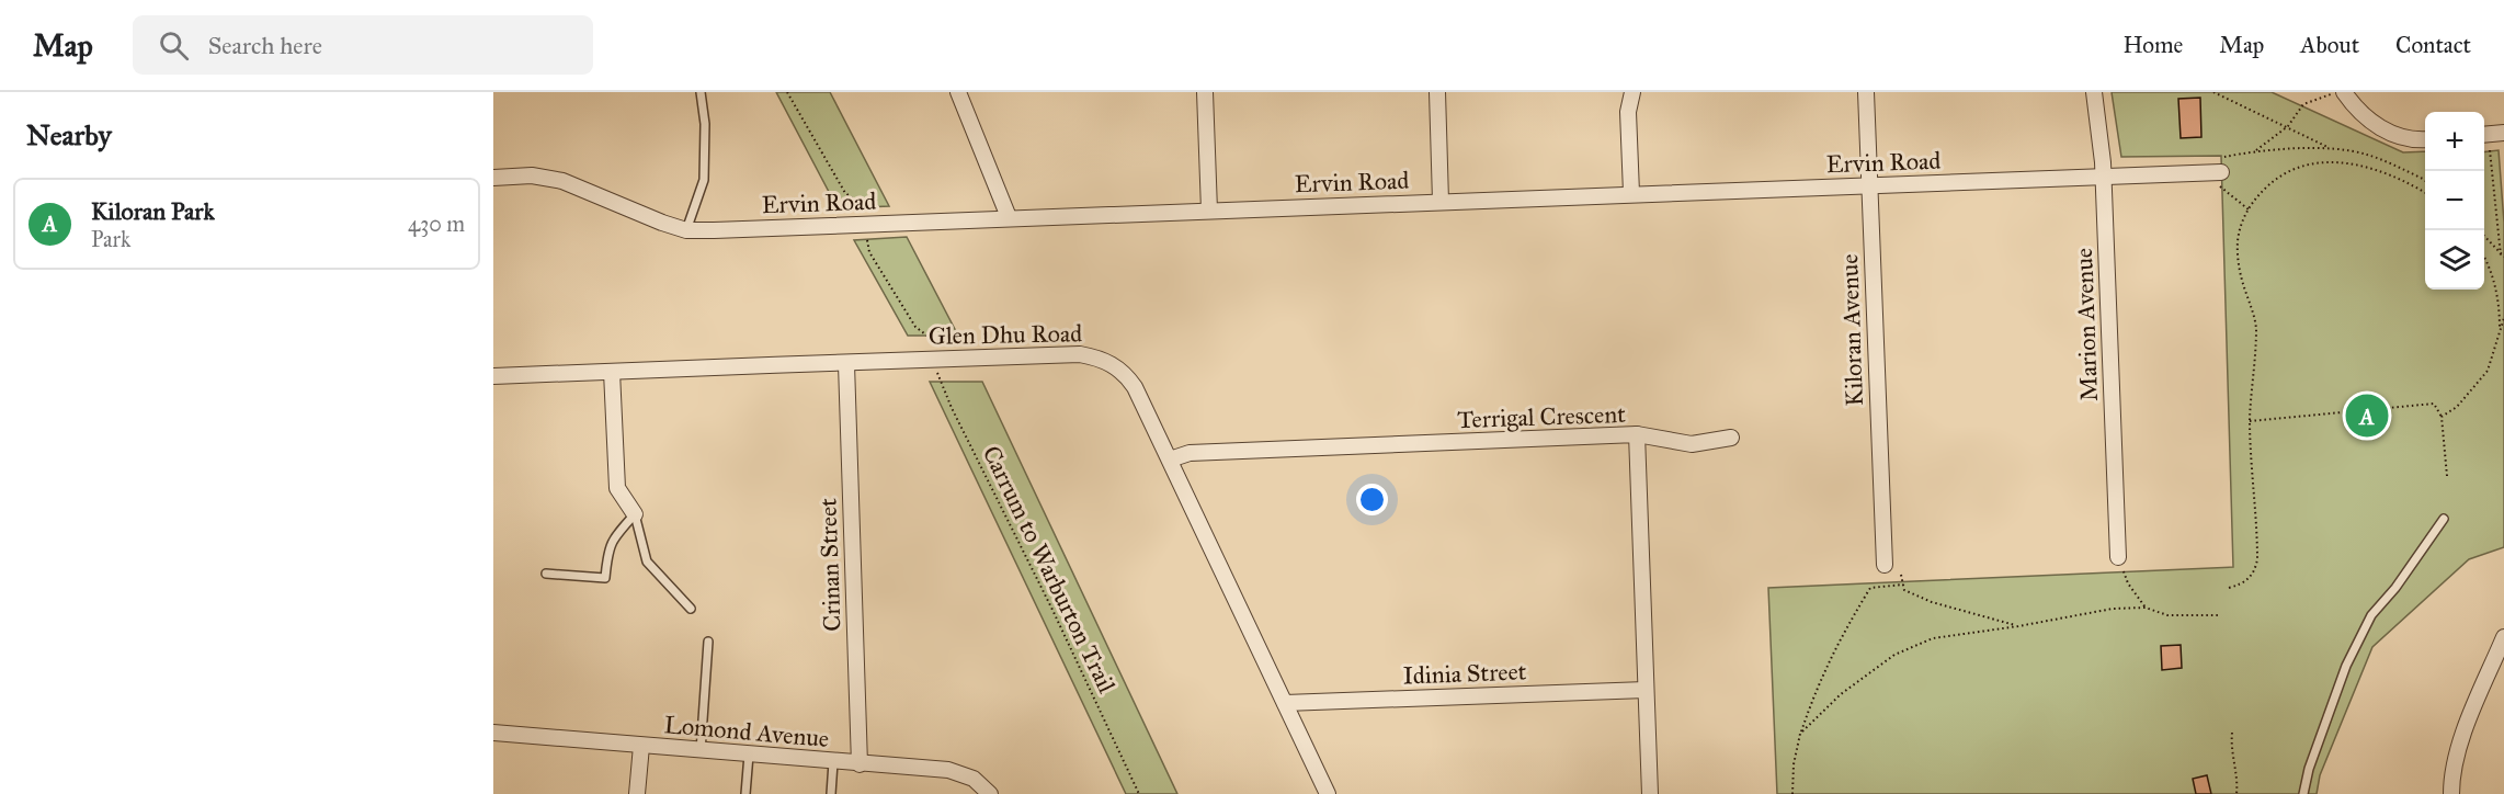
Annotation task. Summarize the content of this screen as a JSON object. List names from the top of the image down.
{
  "streets": {
    "street": [
      "Ervin Road",
      "Marion Avenue",
      "Kiloran Avenue",
      "Glen Dhu Road",
      "Terrigal Crescent",
      "Crinan Street",
      "Idinia Street",
      "Lomond Avenue"
    ],
    "path": ["Carrum to Warburton Trail"]
  },
  "crossings": [
    ["Ervin Road", "Marion Avenue"],
    ["Ervin Road", "Kiloran Avenue"],
    ["Glen Dhu Road", "Terrigal Crescent"],
    ["Glen Dhu Road", "Crinan Street"],
    ["Glen Dhu Road", "Carrum to Warburton Trail"],
    ["Glen Dhu Road", "Idinia Street"],
    ["Terrigal Crescent", "Idinia Street"],
    ["Crinan Street", "Lomond Avenue"]
  ],
  "page": {
    "header": "Map",
    "search": "Search here",
    "nav": [
      "Home",
      "Map",
      "About",
      "Contact"
    ],
    "heading": "Nearby",
    "map_buttons": ["+", "−"],
    "list": [
      {
        "mark": "A",
        "name": "Kiloran Park",
        "note": "Park",
        "value": "430 m"
      }
    ],
    "pins": "A"
  }
}
